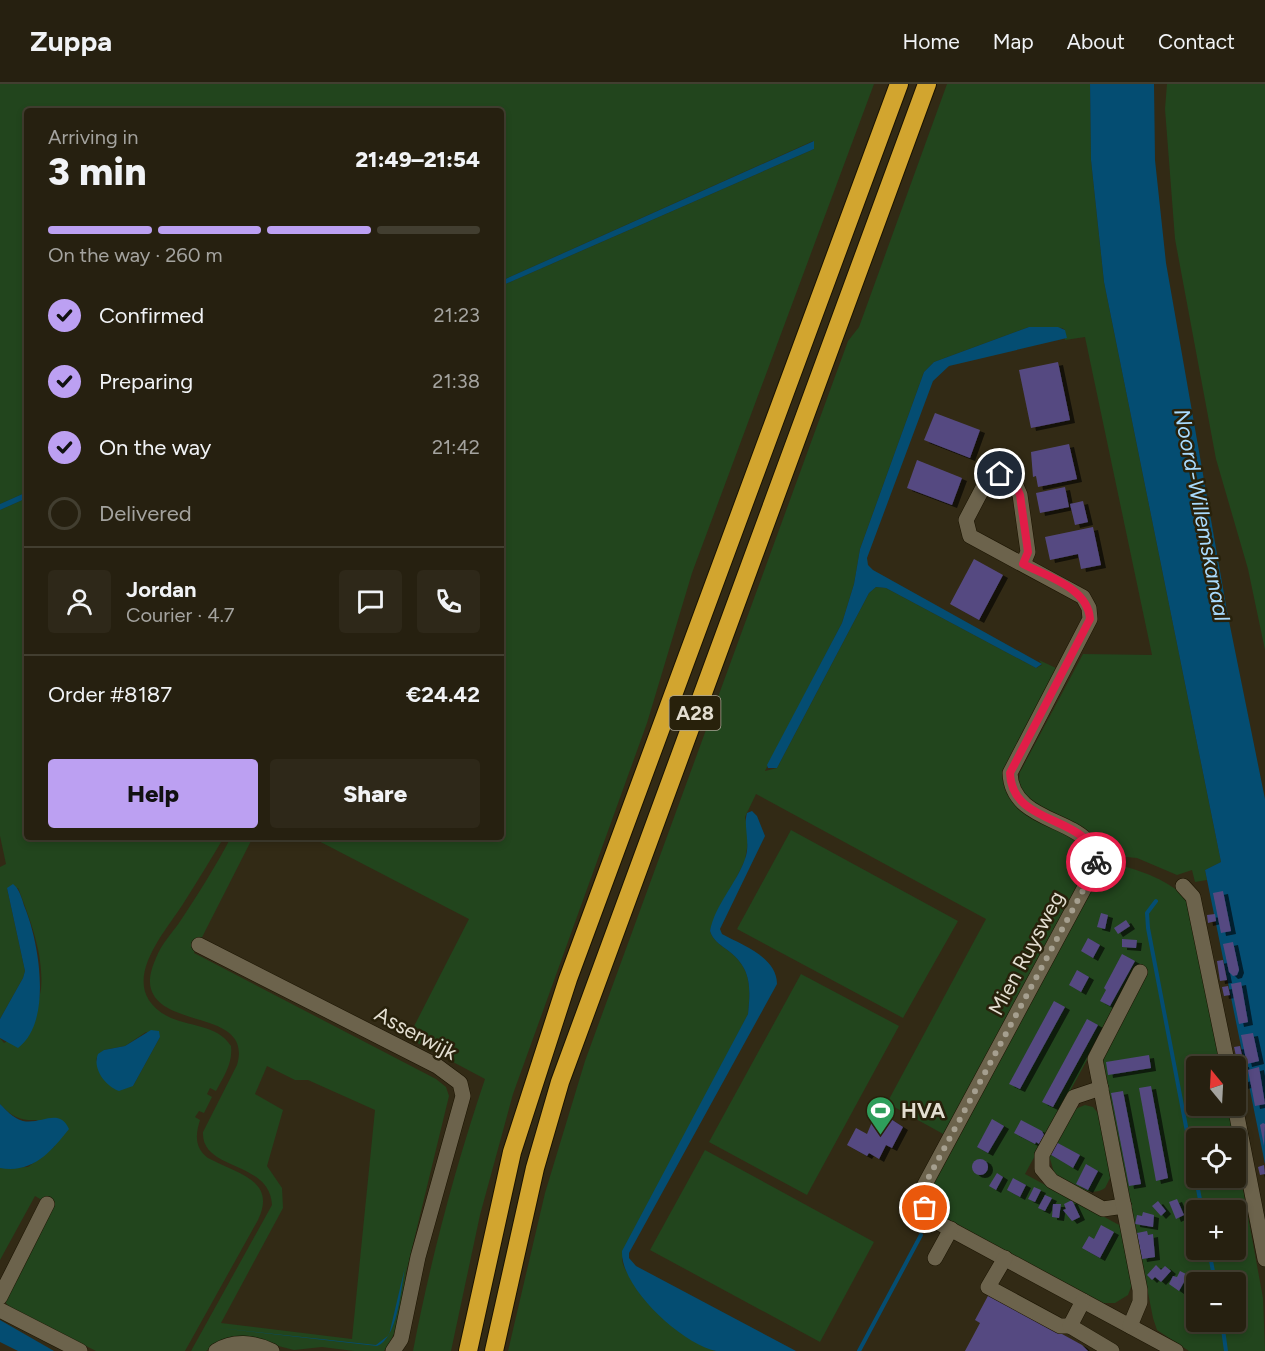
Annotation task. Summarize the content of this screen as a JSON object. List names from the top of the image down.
{
  "streets": {
    "highway": ["A28"],
    "street": ["Mien Ruysweg", "Asserwijk"]
  },
  "water": ["Noord-Willemskanaal"],
  "places": {
    "sports": ["HVA"]
  },
  "north": "top",
  "page": {
    "header": "Zuppa",
    "nav": [
      "Home",
      "Map",
      "About",
      "Contact"
    ],
    "heading": ["3 min", "Arriving in", "21:49–21:54"],
    "panel": [
      "Jordan",
      "Courier · 4.7",
      "Order #8187",
      "€24.42"
    ],
    "bar": "On the way · 260 m",
    "list": [
      ["Confirmed", "21:23"],
      ["Preparing", "21:38"],
      ["On the way", "21:42"],
      "Delivered"
    ],
    "buttons": ["Help", "Share"],
    "map_buttons": ["+", "−"]
  }
}
